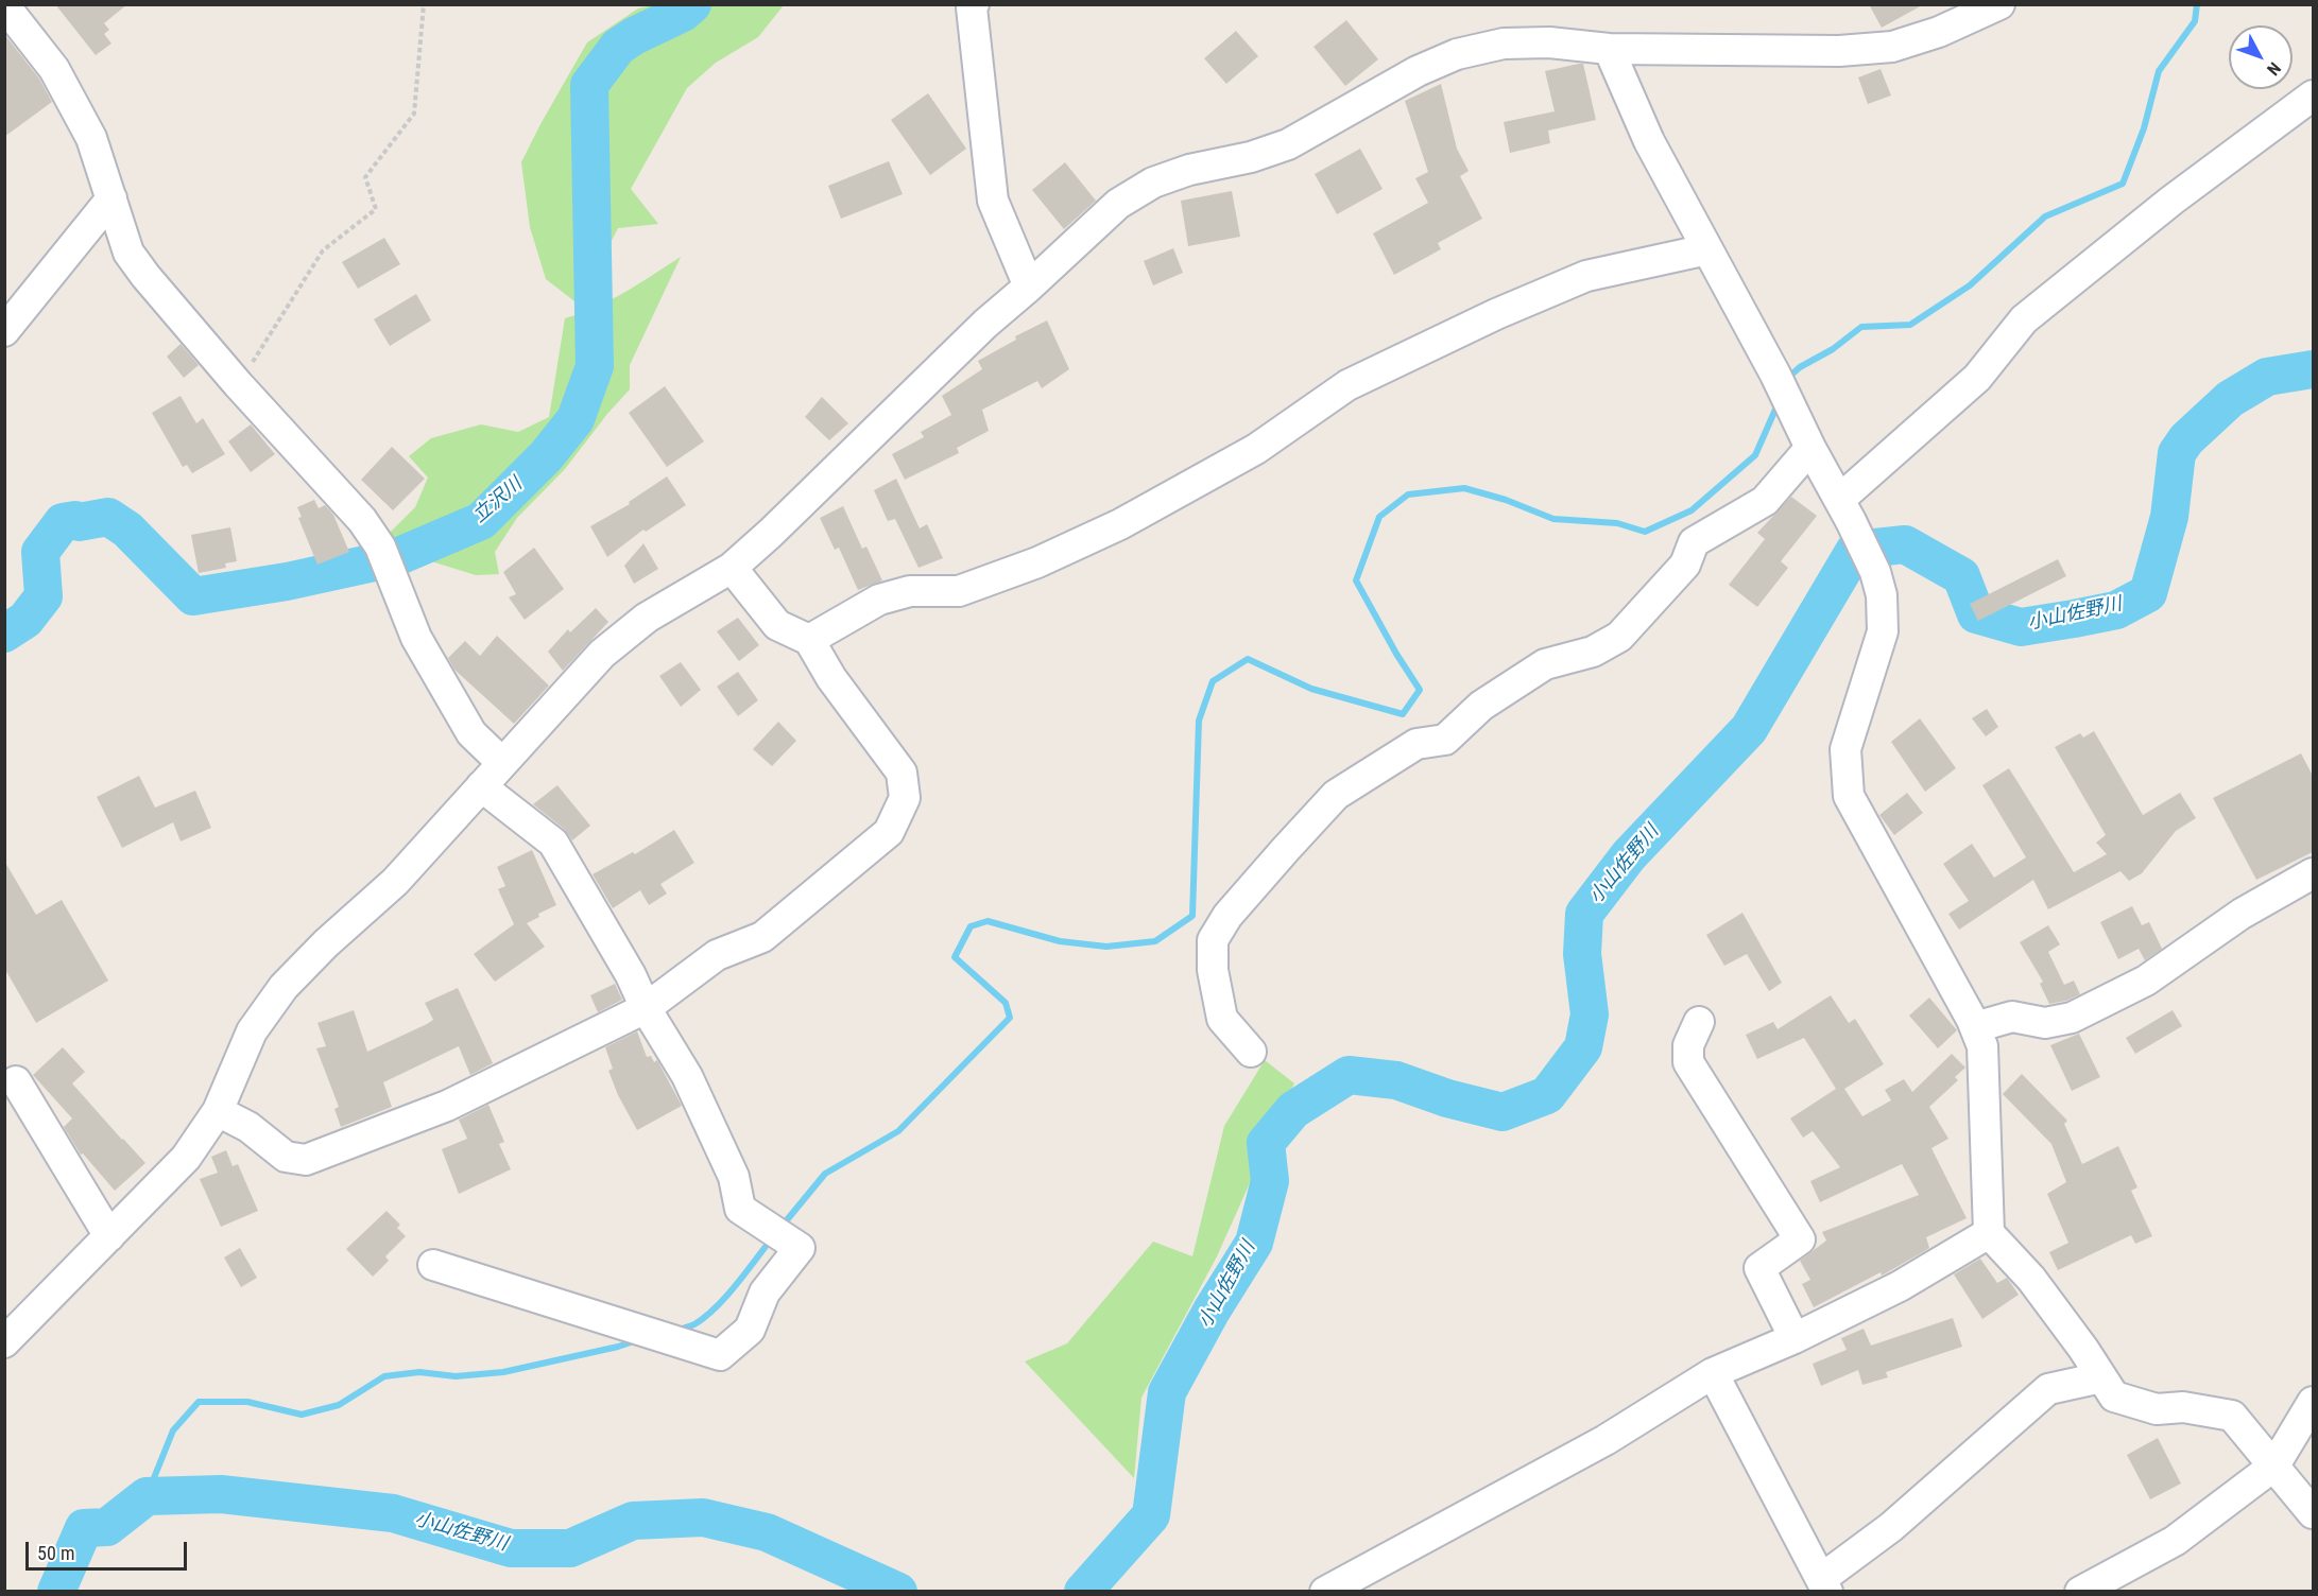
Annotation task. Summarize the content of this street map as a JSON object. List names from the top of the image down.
{
  "water": ["立沢川", "小山佐野川"],
  "scale_bar": "50 m",
  "north": "bottom right"
}
